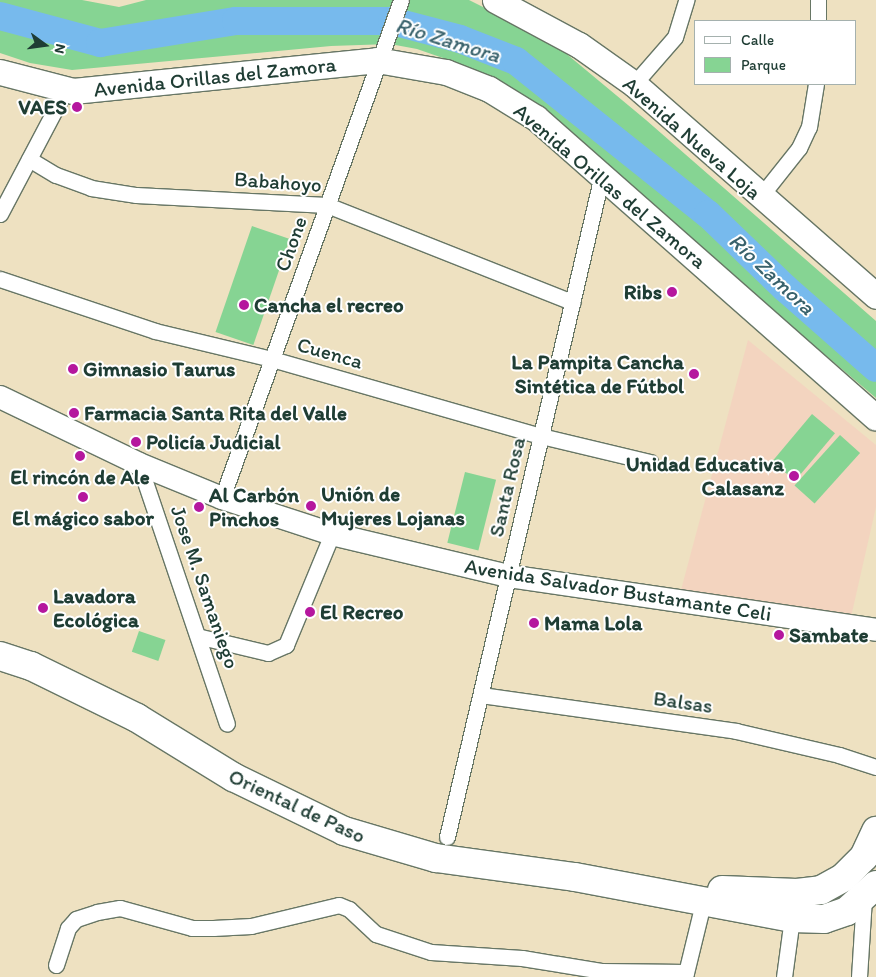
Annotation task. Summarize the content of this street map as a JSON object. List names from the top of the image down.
{
  "streets": {
    "highway": ["Oriental de Paso"],
    "main road": ["Avenida Orillas del Zamora", "Avenida Nueva Loja", "Avenida Salvador Bustamante Celi"],
    "street": [
      "Babahoyo",
      "Chone",
      "Cuenca",
      "Santa Rosa",
      "Jose M. Samaniego",
      "Balsas"
    ]
  },
  "crossings": [
    ["Avenida Orillas del Zamora", "Chone"],
    ["Avenida Orillas del Zamora", "Santa Rosa"],
    ["Babahoyo", "Chone"],
    ["Babahoyo", "Santa Rosa"],
    ["Chone", "Cuenca"],
    ["Chone", "Avenida Salvador Bustamante Celi"],
    ["Cuenca", "Santa Rosa"],
    ["Santa Rosa", "Avenida Salvador Bustamante Celi"],
    ["Santa Rosa", "Balsas"],
    ["Jose M. Samaniego", "Avenida Salvador Bustamante Celi"]
  ],
  "water": ["Río Zamora"],
  "places": [
    "VAES",
    "Ribs",
    "Cancha el recreo",
    "Gimnasio Taurus",
    "La Pampita Cancha Sintética de Fútbol",
    "Farmacia Santa Rita del Valle",
    "Policía Judicial",
    "El rincón de Ale",
    "Unidad Educativa Calasanz",
    "El mágico sabor",
    "Unión de Mujeres Lojanas",
    "Al Carbón Pinchos",
    "Lavadora Ecológica",
    "El Recreo",
    "Mama Lola",
    "Sambate"
  ],
  "legend": ["Calle", "Parque"],
  "north": "right"
}
